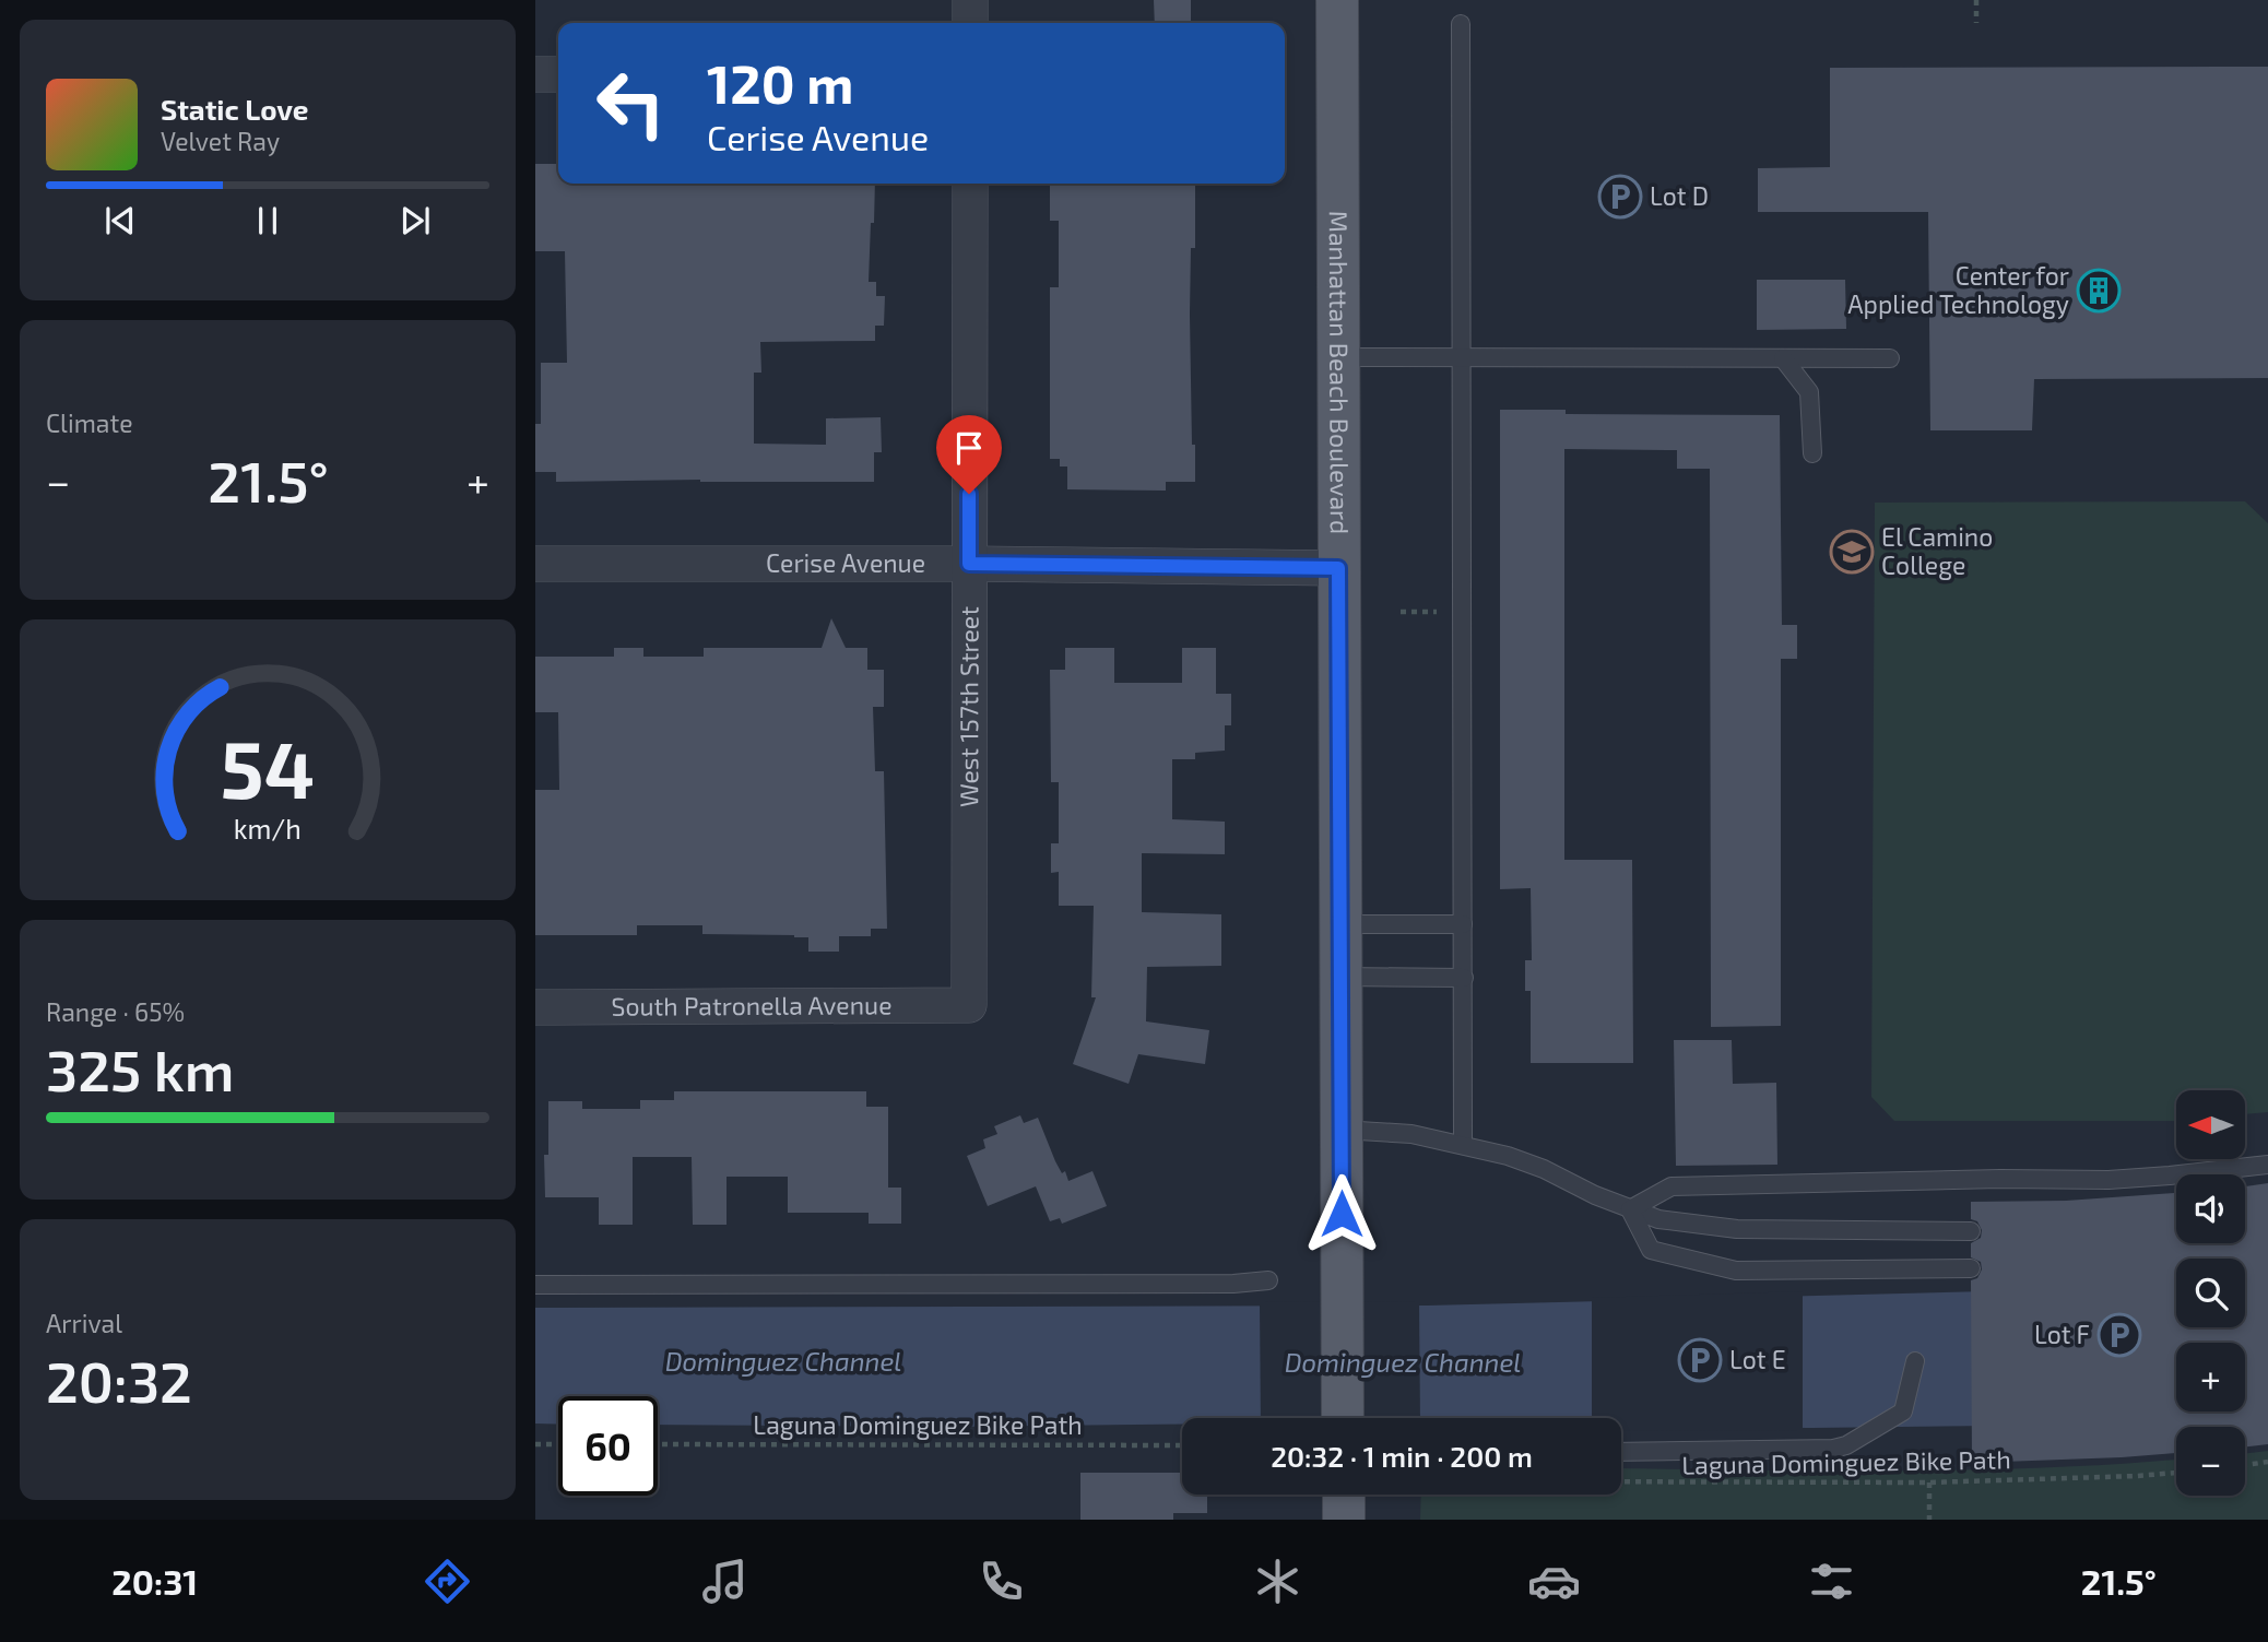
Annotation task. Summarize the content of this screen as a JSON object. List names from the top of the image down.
{
  "streets": {
    "main road": ["Manhattan Beach Boulevard"],
    "street": ["Cerise Avenue", "West 157th Street", "South Patronella Avenue"],
    "path": ["Laguna Dominguez Bike Path"]
  },
  "crossings": [
    ["Manhattan Beach Boulevard", "Cerise Avenue"],
    ["Cerise Avenue", "West 157th Street"],
    ["West 157th Street", "South Patronella Avenue"]
  ],
  "water": ["Dominguez Channel"],
  "places": {
    "parking": ["Lot D", "Lot F", "Lot E"],
    "building": ["Center for Applied Technology"],
    "school or university": ["El Camino College"]
  },
  "north": "left",
  "page": {
    "turn": ["120 m", "Cerise Avenue"],
    "song": ["Static Love", "Velvet Ray"],
    "tile": [
      "Climate",
      ["Range · 65%", "325 km"],
      ["Arrival", "20:32"]
    ],
    "heat": ["−", "21.5°", "+"],
    "map_buttons": ["+", "−"],
    "limit": "60",
    "trip": "20:32 · 1 min · 200 m",
    "tabs": ["20:31", "21.5°"],
    "gauge": ["54", "km/h"]
  }
}
